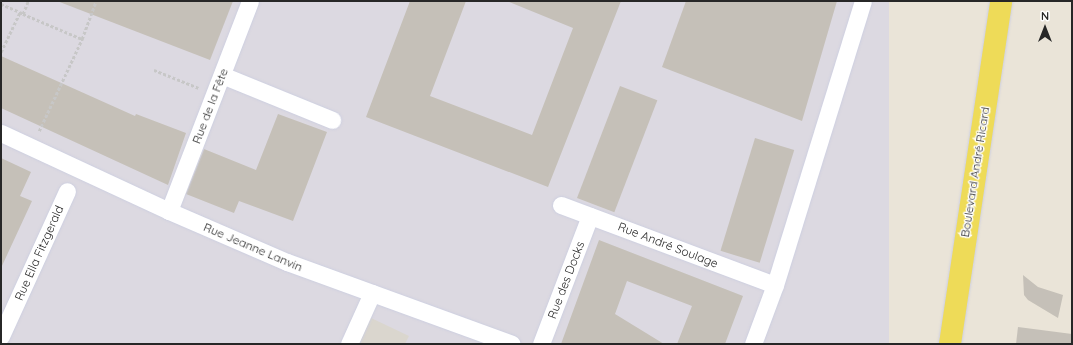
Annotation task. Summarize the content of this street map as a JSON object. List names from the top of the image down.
{
  "streets": {
    "main road": ["Boulevard André Ricard"],
    "street": [
      "Rue de la Fête",
      "Rue André Soulage",
      "Rue Jeanne Lanvin",
      "Rue Ella Fitzgerald",
      "Rue des Docks"
    ]
  },
  "crossings": [
    ["Rue de la Fête", "Rue Jeanne Lanvin"],
    ["Rue André Soulage", "Rue des Docks"]
  ],
  "north": "top"
}
